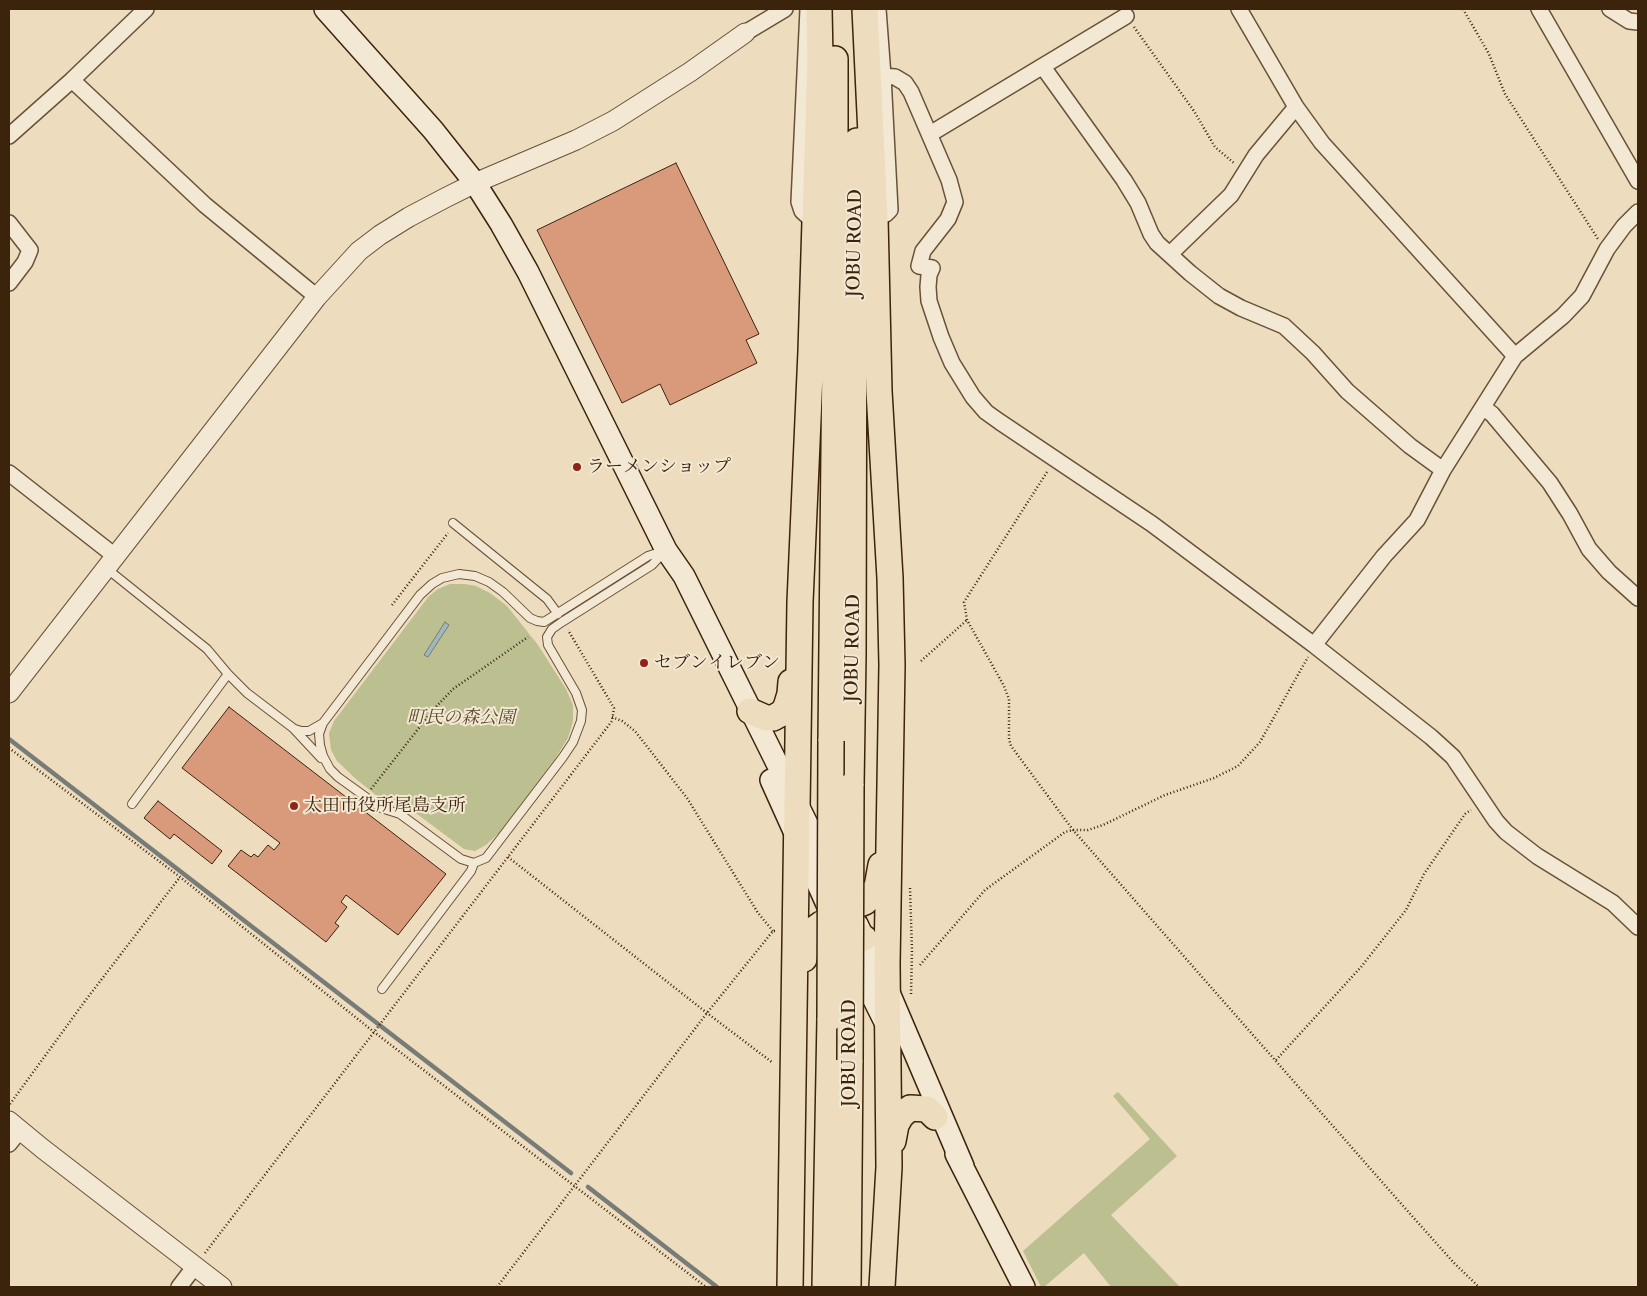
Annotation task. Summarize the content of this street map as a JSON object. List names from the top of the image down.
{
  "streets": {
    "highway": ["JOBU ROAD"]
  },
  "parks": ["町民の森公園"],
  "places": ["ラーメンショップ", "セブンイレブン", "太田市役所尾島支所"]
}
